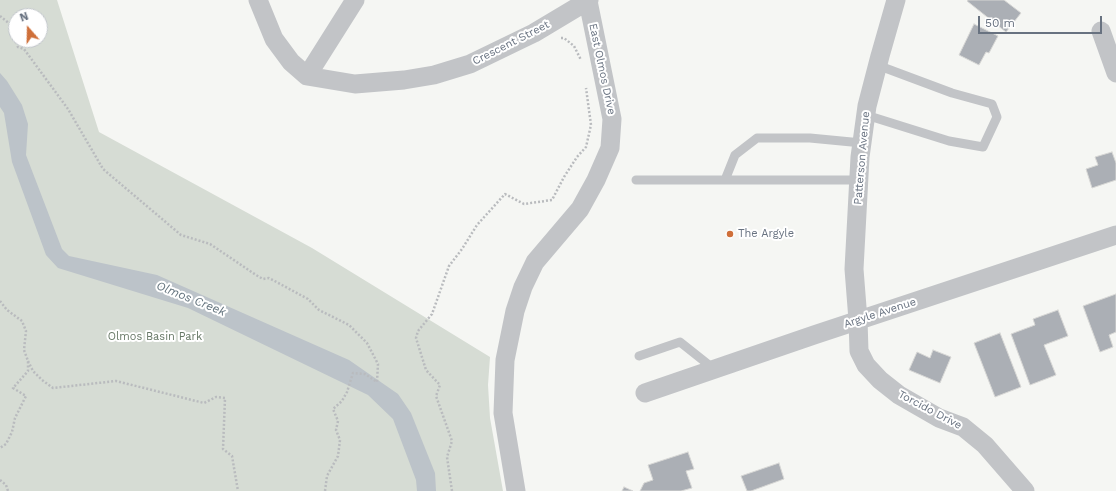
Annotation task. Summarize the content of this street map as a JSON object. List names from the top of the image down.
{
  "streets": {
    "street": [
      "Crescent Street",
      "East Olmos Drive",
      "Patterson Avenue",
      "Argyle Avenue",
      "Torcido Drive"
    ]
  },
  "crossings": [
    ["Crescent Street", "East Olmos Drive"],
    ["Patterson Avenue", "Argyle Avenue"],
    ["Patterson Avenue", "Torcido Drive"],
    ["Argyle Avenue", "Torcido Drive"]
  ],
  "water": ["Olmos Creek"],
  "parks": ["Olmos Basin Park"],
  "places": ["The Argyle"],
  "scale_bar": "50 m",
  "north": "top"
}
